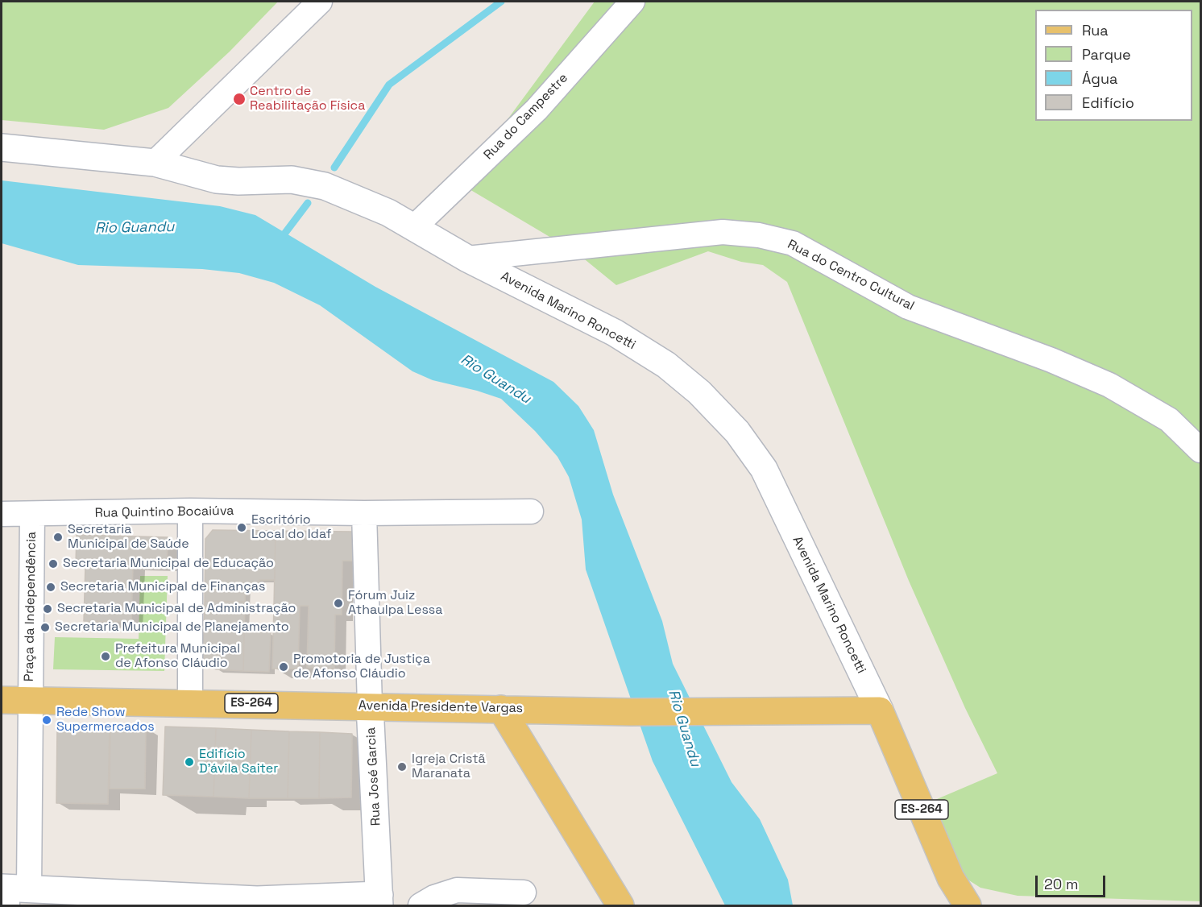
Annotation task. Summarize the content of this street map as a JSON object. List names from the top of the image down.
{
  "streets": {
    "main road": ["Avenida Marino Roncetti", "ES-264", "Avenida Presidente Vargas"],
    "street": [
      "Rua do Campestre",
      "Rua do Centro Cultural",
      "Rua Quintino Bocaiúva",
      "Praça da Independência",
      "Rua José Garcia"
    ]
  },
  "crossings": [
    ["Rua do Campestre", "Avenida Marino Roncetti"],
    ["Rua do Centro Cultural", "Avenida Marino Roncetti"],
    ["Avenida Marino Roncetti", "Avenida Presidente Vargas"],
    ["Rua Quintino Bocaiúva", "Praça da Independência"],
    ["Rua Quintino Bocaiúva", "Rua José Garcia"],
    ["Praça da Independência", "Avenida Presidente Vargas"],
    ["Avenida Presidente Vargas", "Rua José Garcia"]
  ],
  "water": ["Rio Guandu"],
  "places": [
    "Centro de Reabilitação Física",
    "Escritório Local do Idaf",
    "Secretaria Municipal de Saúde",
    "Secretaria Municipal de Educação",
    "Secretaria Municipal de Finanças",
    "Fórum Juiz Athaulpa Lessa",
    "Secretaria Municipal de Administração",
    "Secretaria Municipal de Planejamento",
    "Prefeitura Municipal de Afonso Cláudio",
    "Promotoria de Justiça de Afonso Cláudio",
    "Rede Show Supermercados",
    "Edifício D'ávila Saiter",
    "Igreja Cristã Maranata"
  ],
  "legend": [
    "Rua",
    "Parque",
    "Água",
    "Edifício"
  ],
  "scale_bar": "20 m"
}
